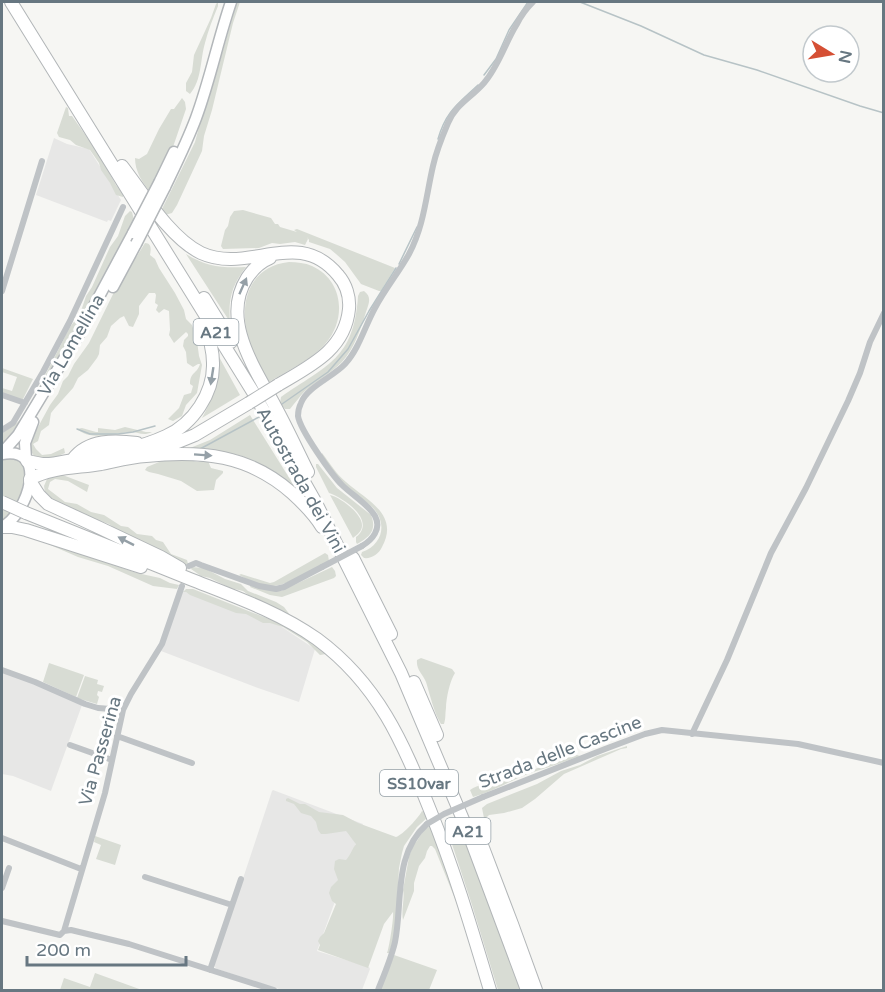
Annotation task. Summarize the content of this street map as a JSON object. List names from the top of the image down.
{
  "streets": {
    "highway": ["A21", "Autostrada dei Vini", "SS10var"],
    "main road": ["Via Lomellina"],
    "street": ["Via Passerina", "Strada delle Cascine"]
  },
  "scale_bar": "200 m",
  "north": "right"
}
